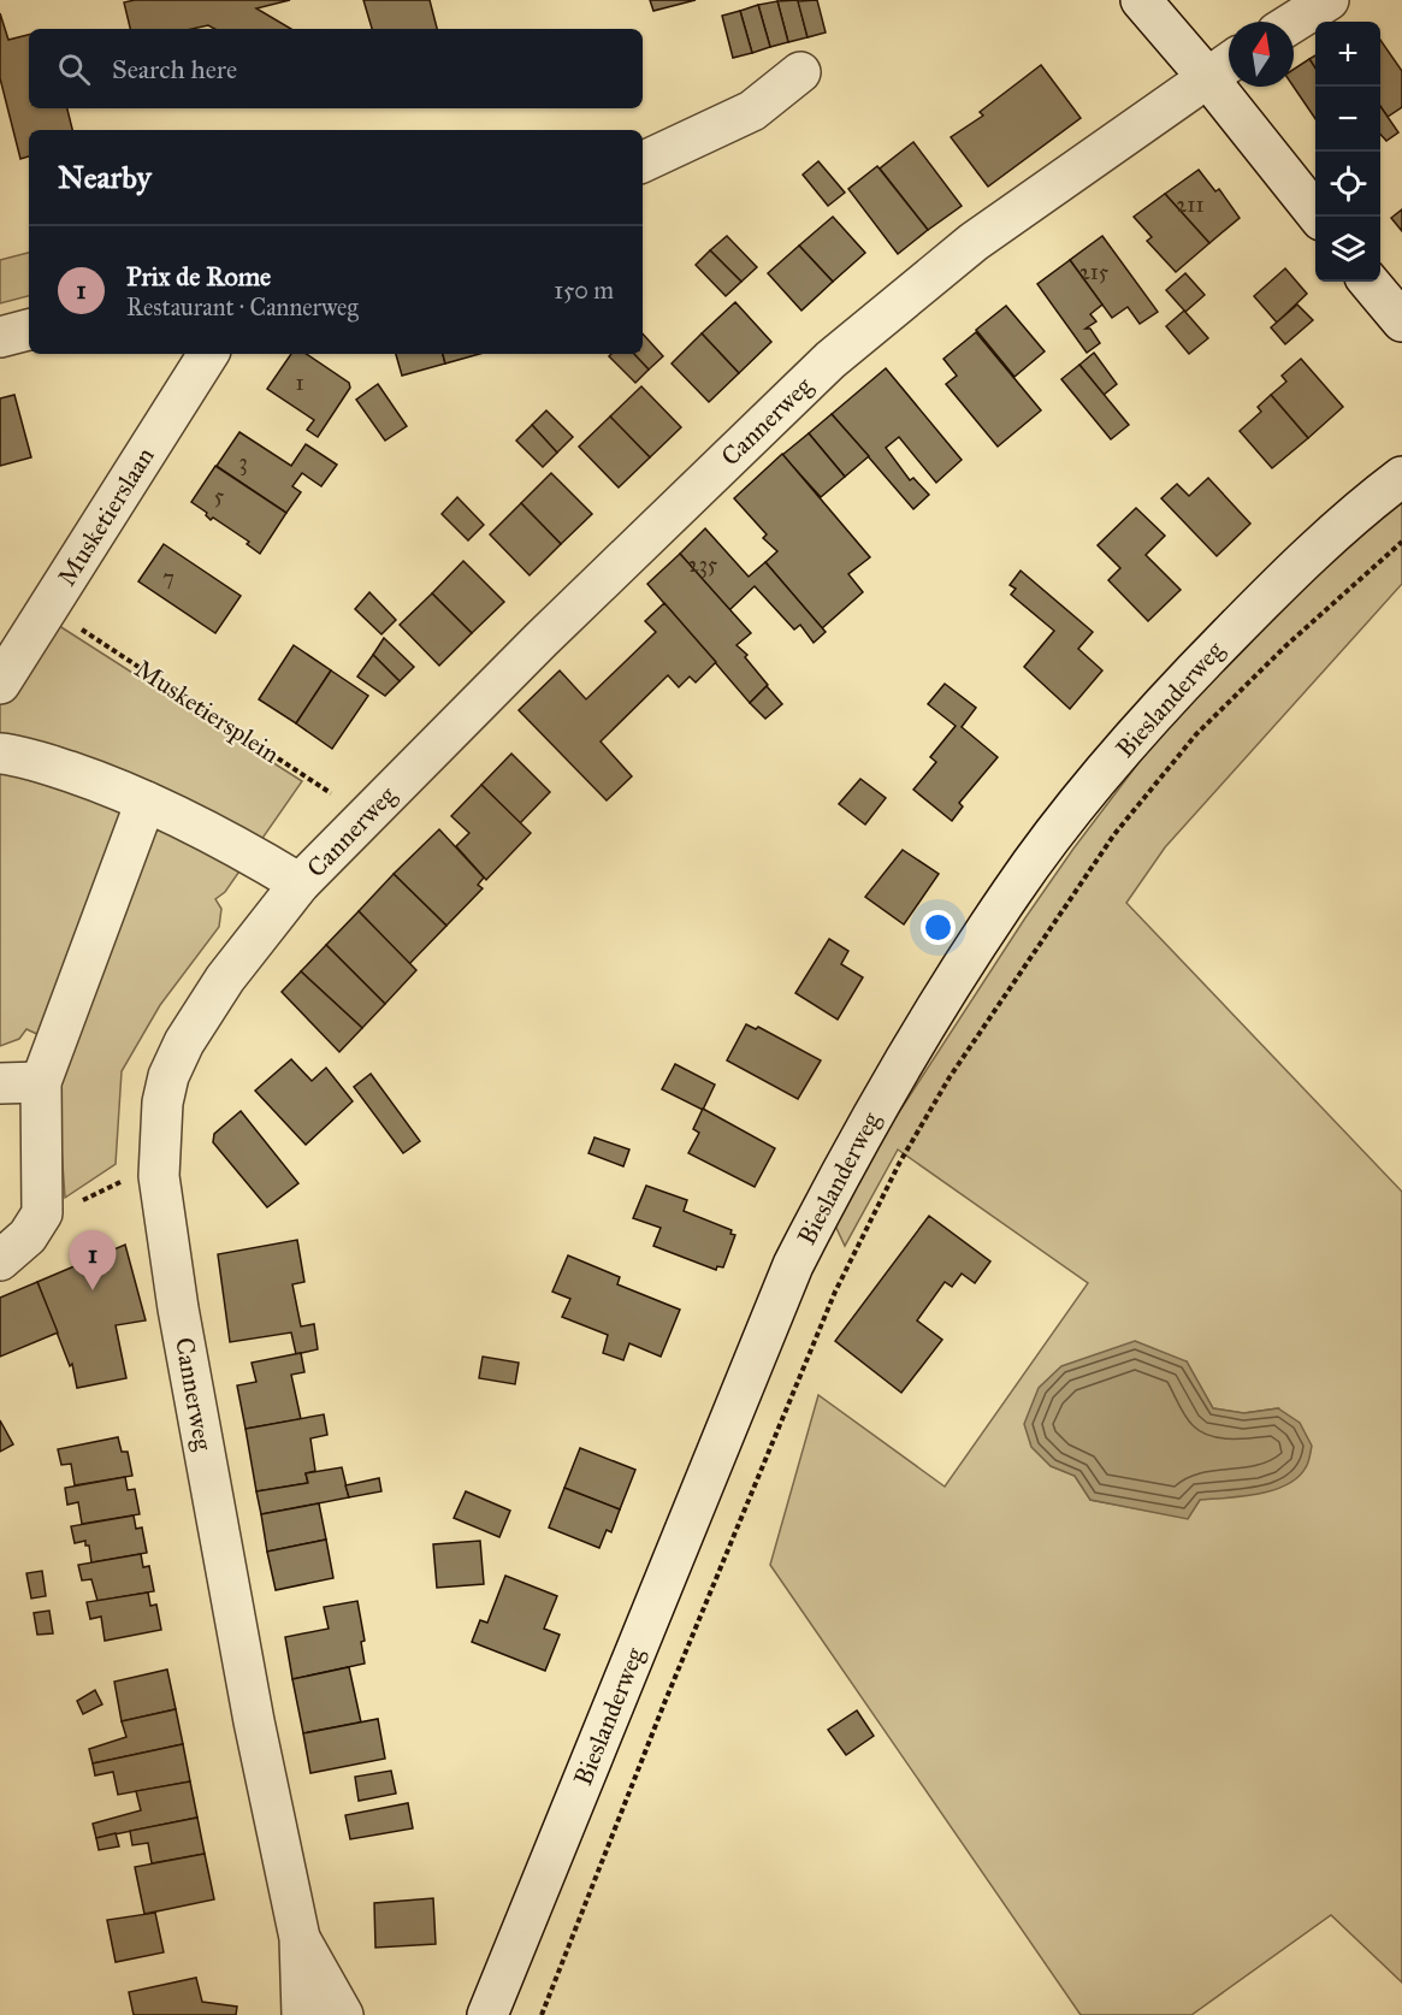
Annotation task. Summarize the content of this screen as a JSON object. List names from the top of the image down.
{
  "streets": {
    "street": ["Cannerweg", "Musketierslaan", "Bieslanderweg"],
    "path": ["Musketiersplein"]
  },
  "crossings": [
    ["Cannerweg", "Musketiersplein"],
    ["Musketierslaan", "Musketiersplein"]
  ],
  "house_numbers": [
    "211",
    "215",
    "1",
    "3",
    "5",
    "235",
    "7"
  ],
  "north": "top",
  "page": {
    "map_buttons": ["+", "−"],
    "search": "Search here",
    "heading": "Nearby",
    "list": [
      {
        "mark": "1",
        "name": "Prix de Rome",
        "note": "Restaurant · Cannerweg",
        "value": "150 m"
      }
    ],
    "pins": "1"
  }
}
